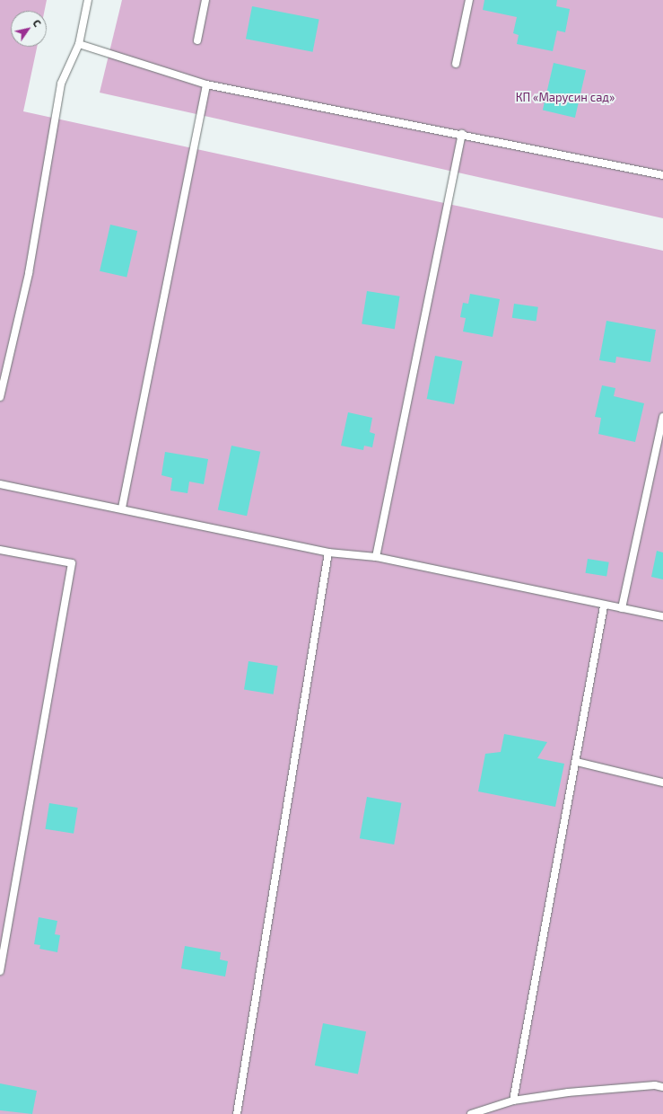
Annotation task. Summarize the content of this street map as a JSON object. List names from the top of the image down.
{
  "parks": ["КП «Марусин сад»"],
  "north": "top right"
}
